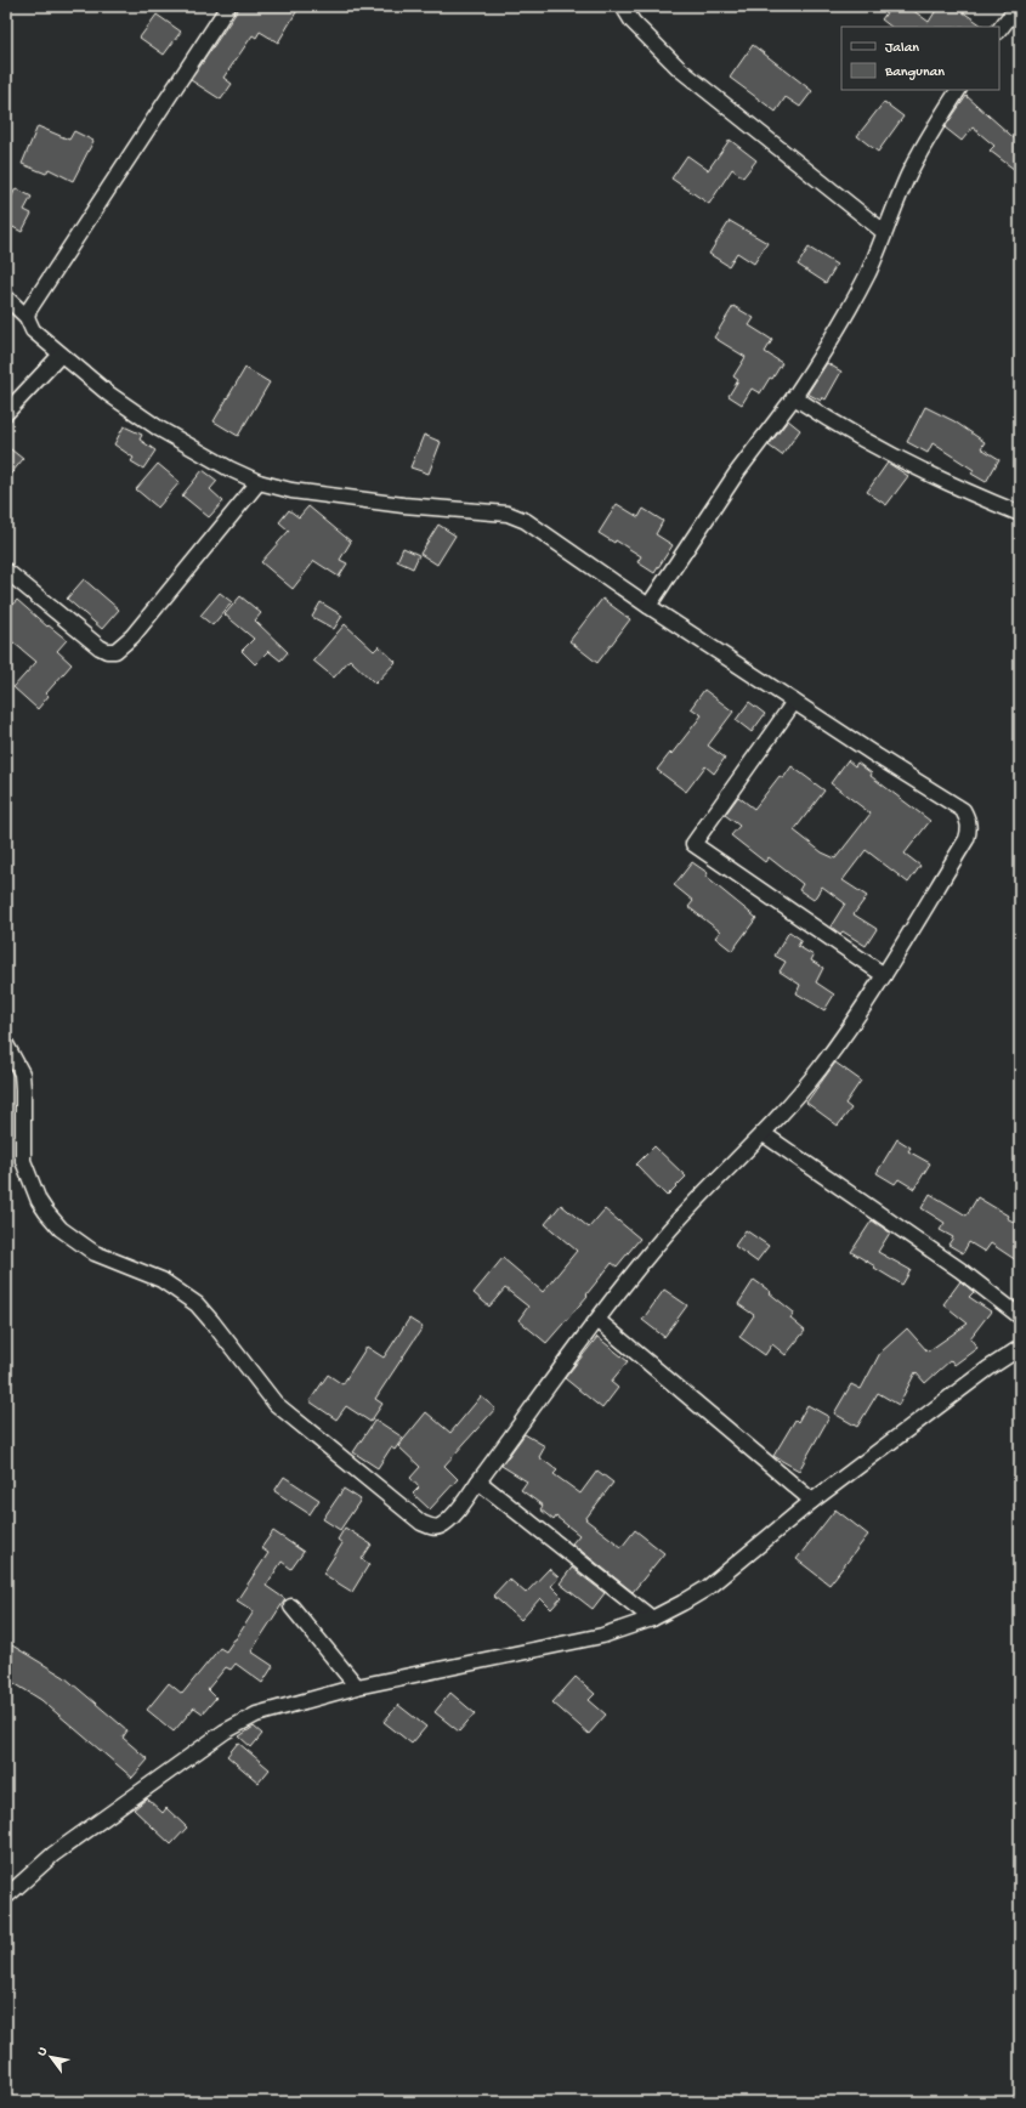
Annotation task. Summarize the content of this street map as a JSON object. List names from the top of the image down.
{
  "legend": ["Jalan", "Bangunan"],
  "north": "top left"
}
